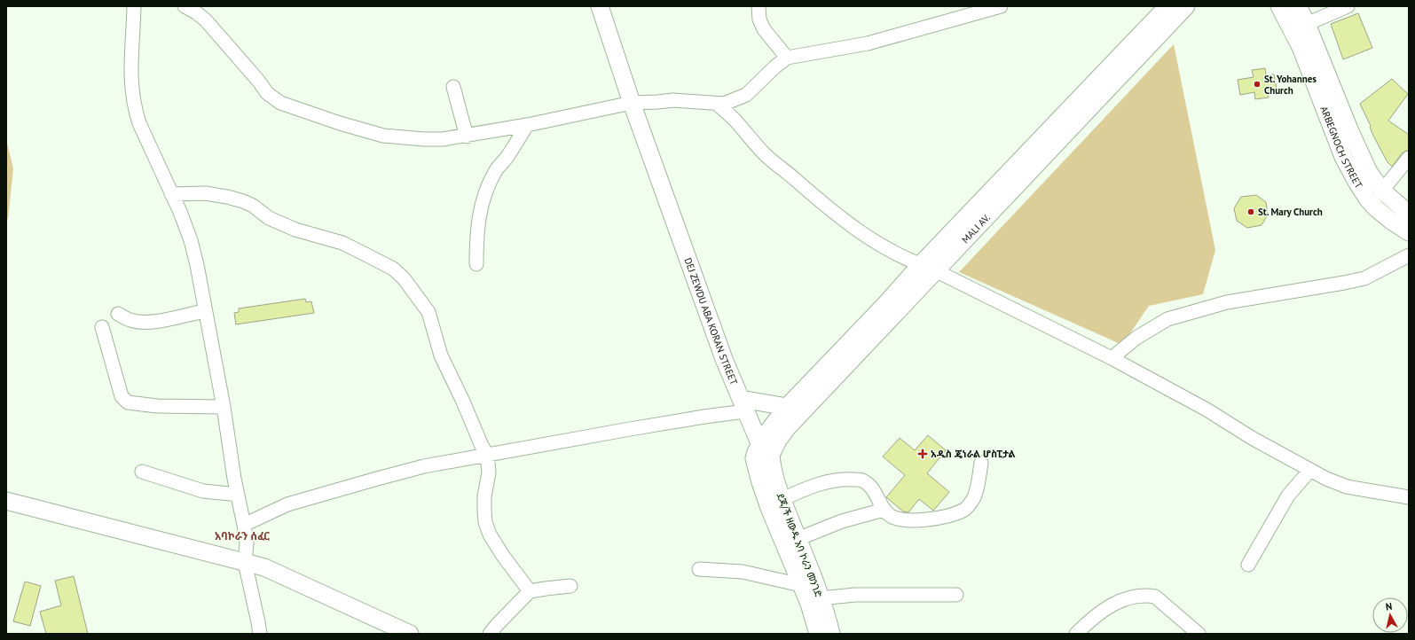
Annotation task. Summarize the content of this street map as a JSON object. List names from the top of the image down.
{
  "streets": {
    "main road": [
      "ARBEGNOCH STREET",
      "MALI AV.",
      "DEJ ZEWDU ABA KORAN STREET",
      "ደጃ/ች ዘውዱ አባ ኮራን መንገድ"
    ]
  },
  "crossings": [
    ["MALI AV.", "DEJ ZEWDU ABA KORAN STREET"],
    ["MALI AV.", "ደጃ/ች ዘውዱ አባ ኮራን መንገድ"],
    ["DEJ ZEWDU ABA KORAN STREET", "ደጃ/ች ዘውዱ አባ ኮራን መንገድ"]
  ],
  "districts": ["አባኮራን ሰፈር"],
  "places": {
    "other": ["St. Yohannes Church", "St. Mary Church"],
    "health": ["አዲስ ጄነራል ሆስፒታል"]
  },
  "north": "top"
}
